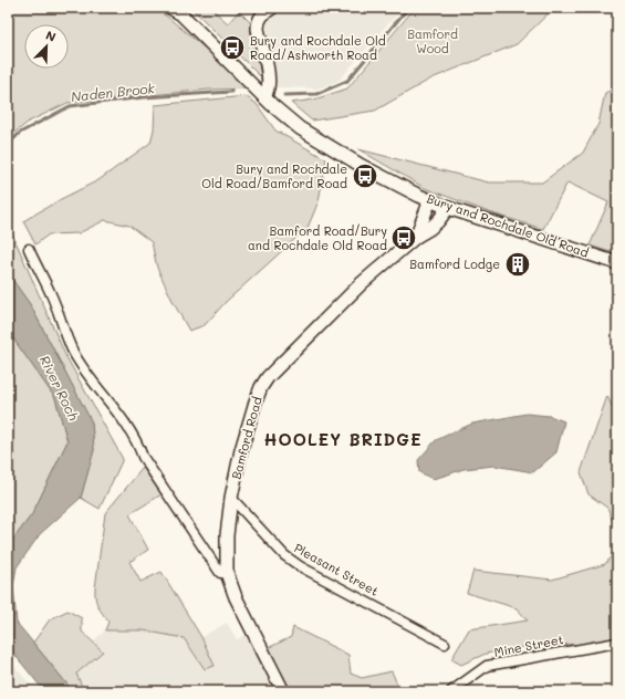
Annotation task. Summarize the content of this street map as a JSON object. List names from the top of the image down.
{
  "streets": {
    "street": [
      "Bury and Rochdale Old Road",
      "Bamford Road",
      "Pleasant Street",
      "Mine Street"
    ]
  },
  "crossings": [
    ["Bury and Rochdale Old Road", "Bamford Road"],
    ["Bamford Road", "Pleasant Street"]
  ],
  "districts": ["HOOLEY BRIDGE"],
  "water": ["Naden Brook", "River Roch"],
  "parks": ["Bamford Wood"],
  "places": {
    "bus stop": ["Bury and Rochdale Old Road/Ashworth Road", "Bury and Rochdale Old Road/Bamford Road", "Bamford Road/Bury and Rochdale Old Road"],
    "building": ["Bamford Lodge"]
  },
  "north": "top right"
}
